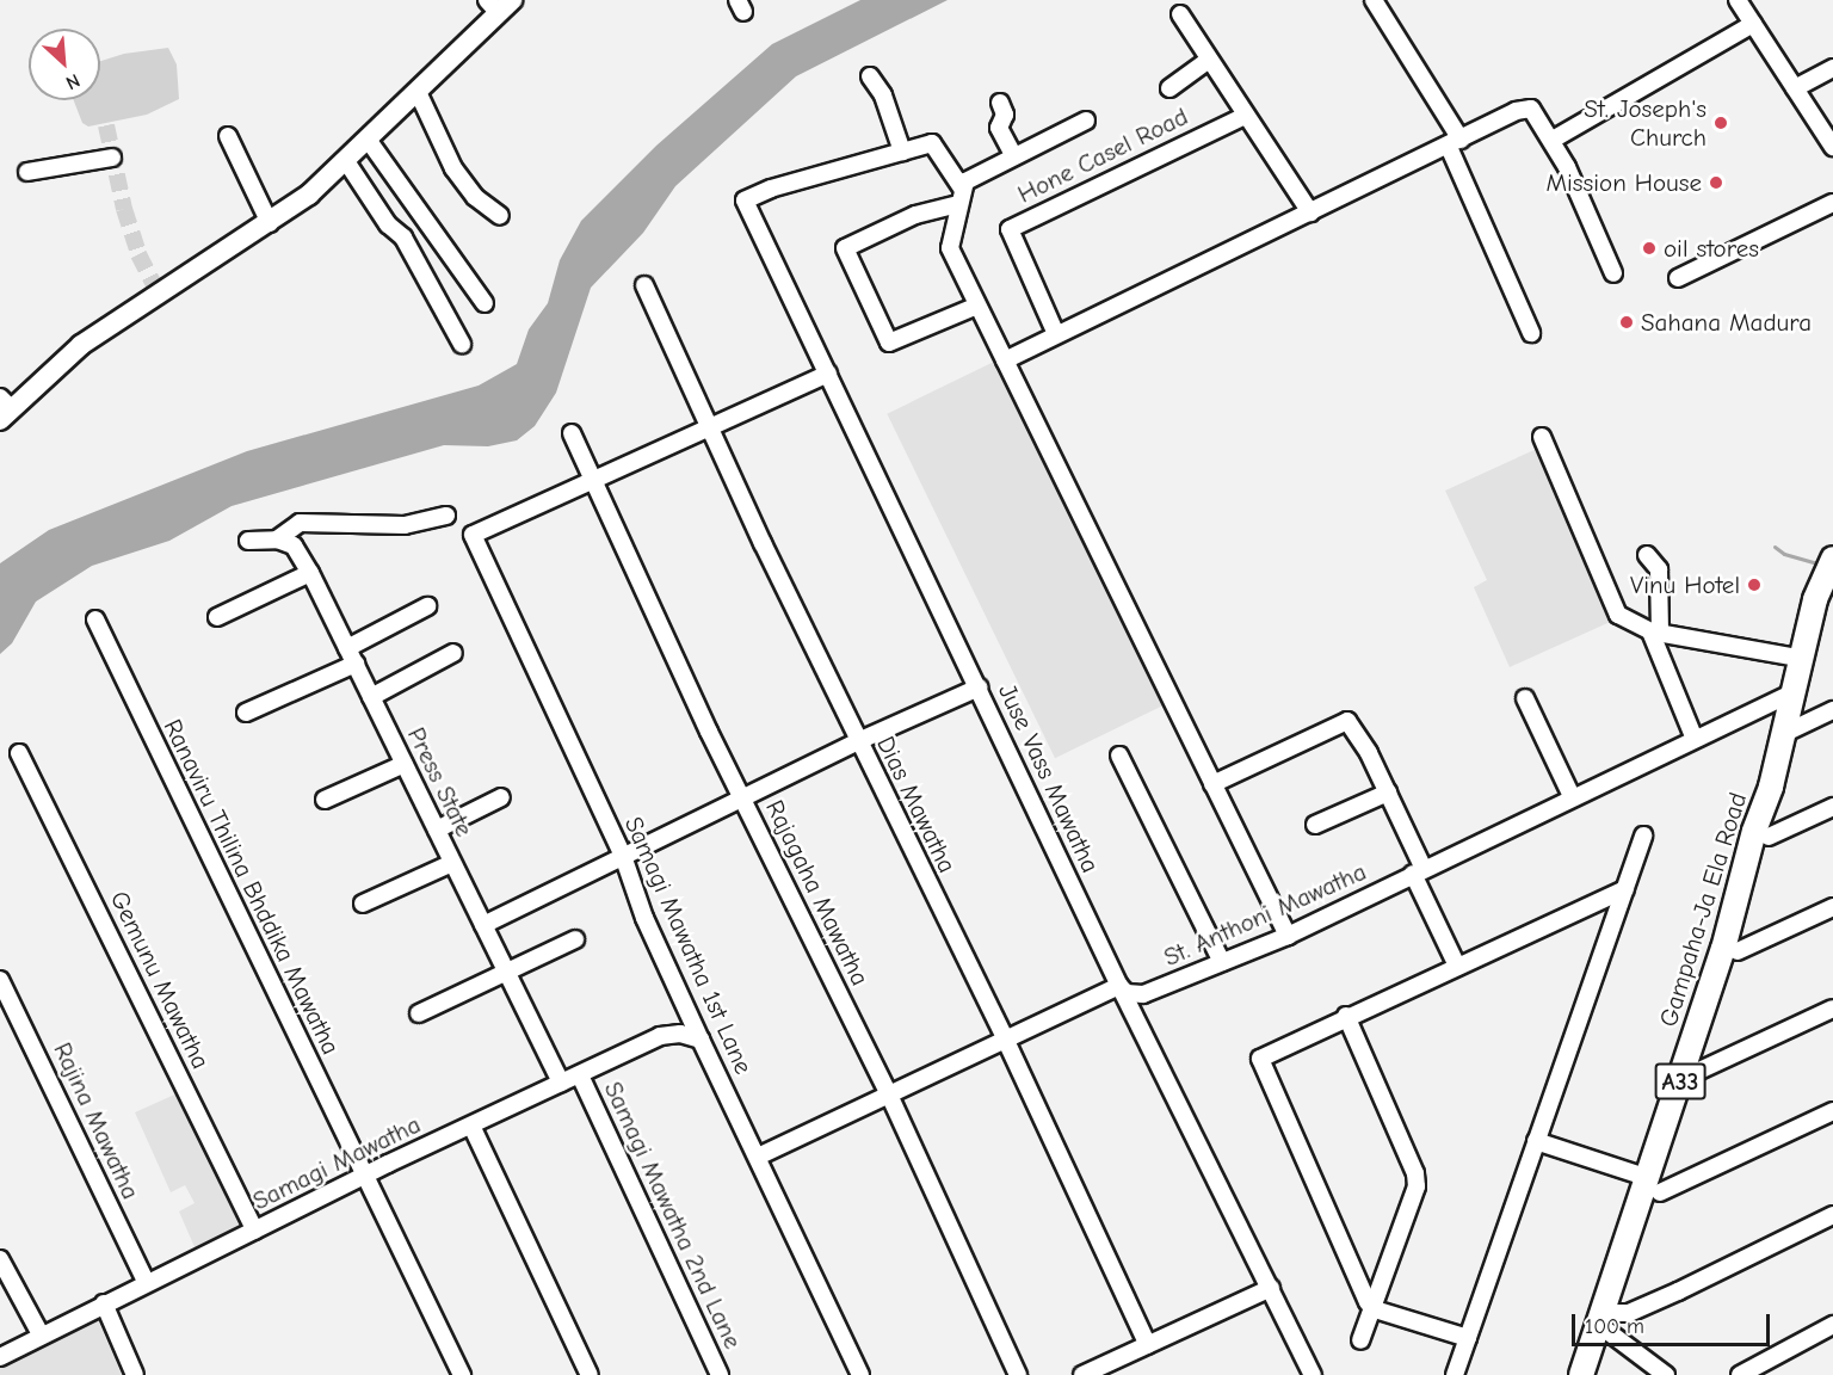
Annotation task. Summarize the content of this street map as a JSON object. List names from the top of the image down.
{
  "streets": {
    "highway": ["Gampaha-Ja Ela Road", "A33"],
    "street": [
      "Hone Casel Road",
      "Juse Vass Mawatha",
      "Press State",
      "Dias Mawatha",
      "Ranaviru Thilina Bhddika Mawatha",
      "Rajagaha Mawatha",
      "St. Anthoni Mawatha",
      "Samagi Mawatha 1st Lane",
      "Gemunu Mawatha",
      "Rajina Mawatha",
      "Samagi Mawatha",
      "Samagi Mawatha 2nd Lane"
    ]
  },
  "crossings": [
    ["Juse Vass Mawatha", "St. Anthoni Mawatha"],
    ["Press State", "Samagi Mawatha"],
    ["Ranaviru Thilina Bhddika Mawatha", "Samagi Mawatha"],
    ["Rajagaha Mawatha", "Samagi Mawatha 1st Lane"],
    ["Gampaha-Ja Ela Road", "St. Anthoni Mawatha"],
    ["Samagi Mawatha 1st Lane", "Samagi Mawatha"],
    ["Gemunu Mawatha", "Samagi Mawatha"],
    ["Rajina Mawatha", "Samagi Mawatha"],
    ["Samagi Mawatha", "Samagi Mawatha 2nd Lane"]
  ],
  "places": [
    "St. Joseph's Church",
    "Mission House",
    "oil stores",
    "Sahana Madura",
    "Vinu Hotel"
  ],
  "scale_bar": "100 m",
  "north": "bottom right"
}
